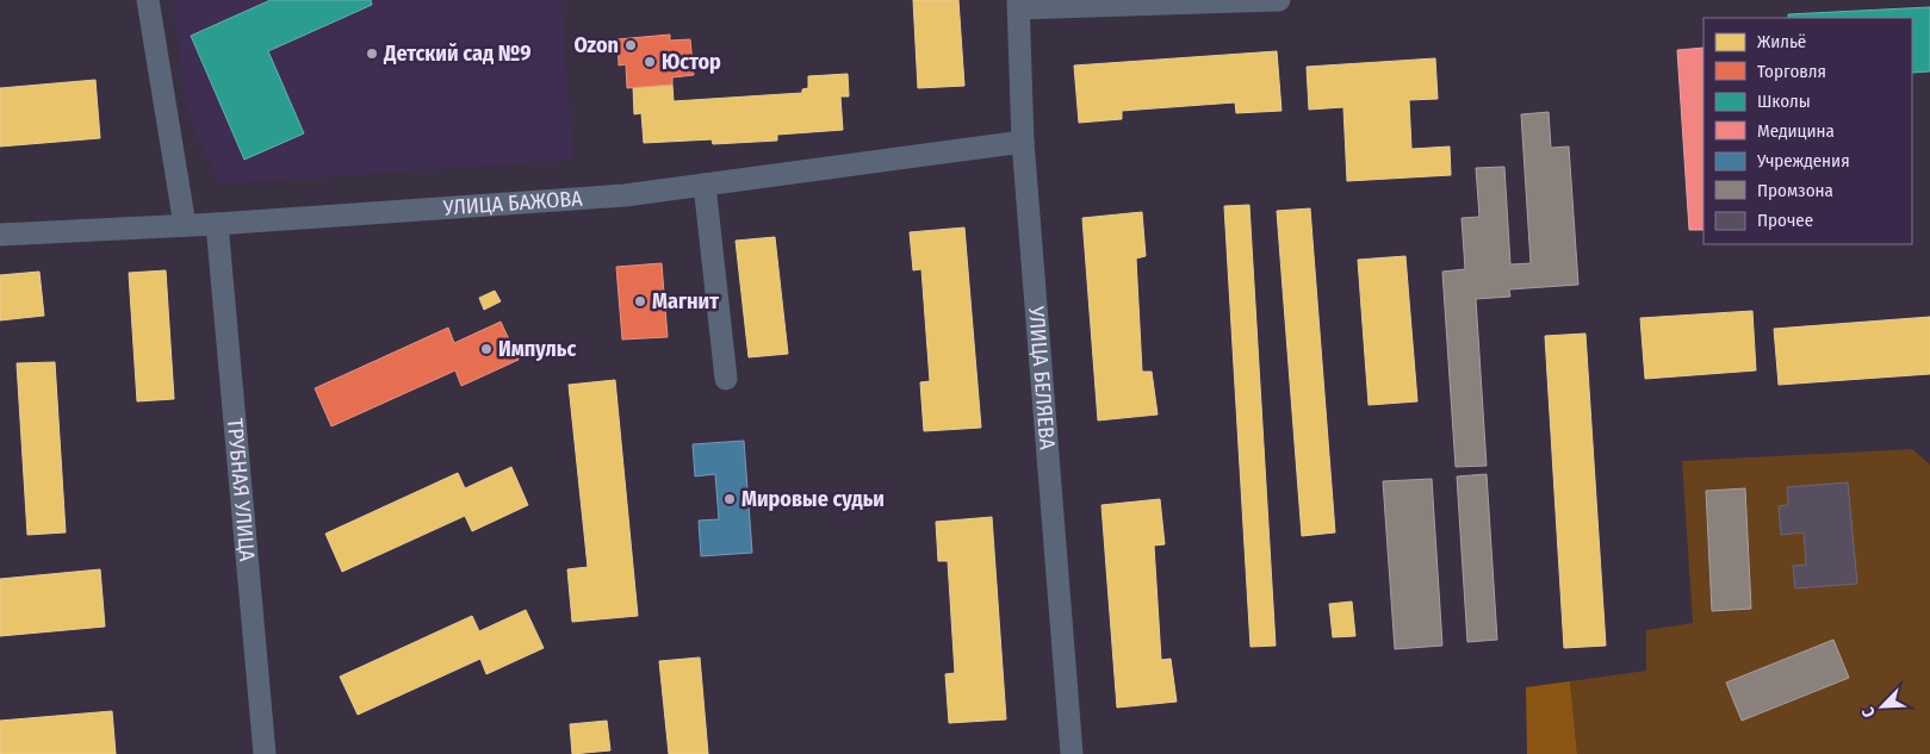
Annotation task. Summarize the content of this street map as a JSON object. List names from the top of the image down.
{
  "streets": {
    "street": ["УЛИЦА БАЖОВА", "УЛИЦА БЕЛЯЕВА", "ТРУБНАЯ УЛИЦА"]
  },
  "crossings": [
    ["УЛИЦА БАЖОВА", "УЛИЦА БЕЛЯЕВА"],
    ["УЛИЦА БАЖОВА", "ТРУБНАЯ УЛИЦА"]
  ],
  "places": [
    "Ozon",
    "Детский сад №9",
    "Юстор",
    "Магнит",
    "Импульс",
    "Мировые судьи"
  ],
  "legend": [
    "Жильё",
    "Торговля",
    "Школы",
    "Медицина",
    "Учреждения",
    "Промзона",
    "Прочее"
  ],
  "north": "bottom left"
}
